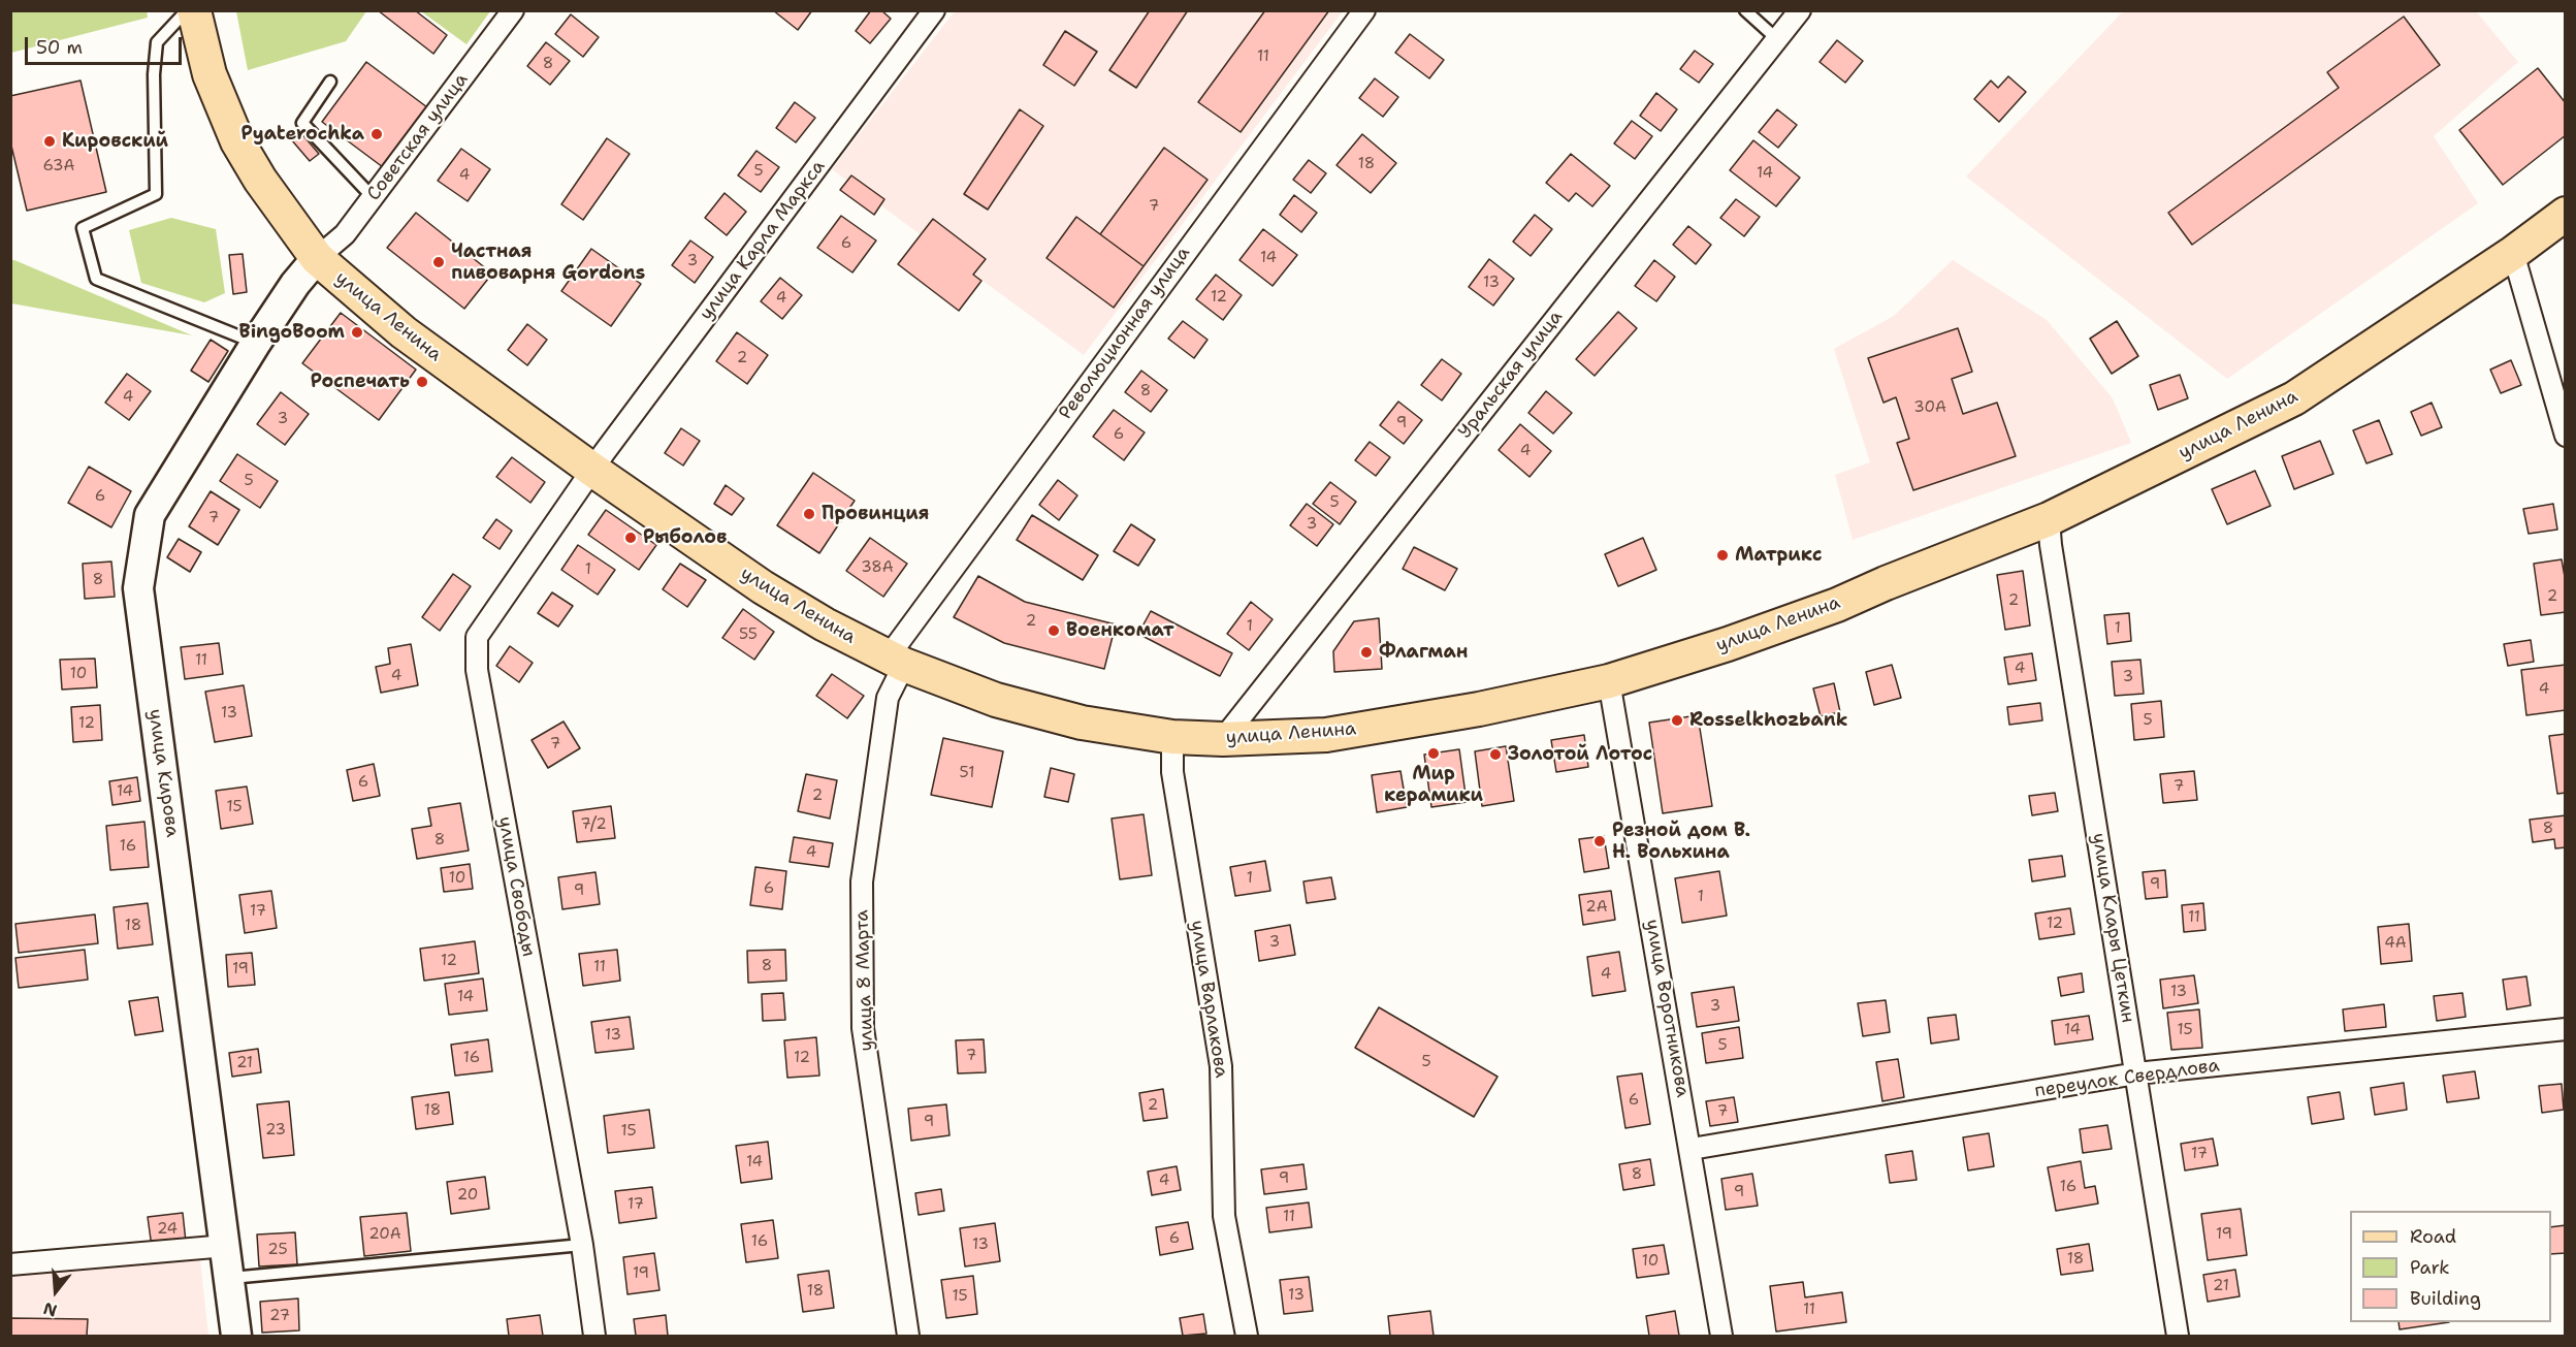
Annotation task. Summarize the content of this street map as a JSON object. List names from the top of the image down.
{
  "streets": {
    "main road": ["улица Ленина"],
    "street": [
      "Советская улица",
      "улица Карла Маркса",
      "Революционная улица",
      "Уральская улица",
      "улица Кирова",
      "улица Свободы",
      "улица Клары Цеткин",
      "улица 8 Марта",
      "улица Варлакова",
      "улица Воротникова",
      "переулок Свердлова"
    ]
  },
  "crossings": [
    ["Советская улица", "улица Ленина"],
    ["Советская улица", "улица Кирова"],
    ["улица Карла Маркса", "улица Ленина"],
    ["улица Карла Маркса", "улица Свободы"],
    ["улица Ленина", "Революционная улица"],
    ["улица Ленина", "Уральская улица"],
    ["улица Ленина", "улица Кирова"],
    ["улица Ленина", "улица Свободы"],
    ["улица Ленина", "улица Клары Цеткин"],
    ["улица Ленина", "улица 8 Марта"],
    ["улица Ленина", "улица Варлакова"],
    ["улица Ленина", "улица Воротникова"],
    ["Революционная улица", "улица 8 Марта"],
    ["улица Клары Цеткин", "переулок Свердлова"],
    ["улица Воротникова", "переулок Свердлова"]
  ],
  "places": [
    "Pyaterochka",
    "Кировский",
    "Частная пивоварня Gordons",
    "BingoBoom",
    "Роспечать",
    "Провинция",
    "Рыболов",
    "Матрикс",
    "Военкомат",
    "Флагман",
    "Rosselkhozbank",
    "Мир керамики",
    "Золотой Лотос",
    "Резной дом В. Н. Вольхина"
  ],
  "house_numbers": [
    "11",
    "8",
    "18",
    "63А",
    "5",
    "14",
    "4",
    "7",
    "6",
    "14",
    "3",
    "13",
    "12",
    "4",
    "2",
    "8",
    "4",
    "30А",
    "3",
    "9",
    "6",
    "4",
    "5",
    "6",
    "5",
    "7",
    "3",
    "38А",
    "1",
    "8",
    "2",
    "2",
    "2",
    "1",
    "1",
    "55",
    "11",
    "4",
    "10",
    "4",
    "3",
    "4",
    "13",
    "5",
    "12",
    "7",
    "51",
    "6",
    "7",
    "14",
    "2",
    "15",
    "7/2",
    "8",
    "8",
    "16",
    "4",
    "10",
    "1",
    "9",
    "6",
    "9",
    "1",
    "2А",
    "17",
    "11",
    "12",
    "18",
    "3",
    "4А",
    "12",
    "8",
    "11",
    "19",
    "4",
    "13",
    "14",
    "3",
    "14",
    "15",
    "13",
    "5",
    "7",
    "16",
    "12",
    "5",
    "21",
    "6",
    "2",
    "18",
    "7",
    "9",
    "23",
    "15",
    "17",
    "14",
    "8",
    "9",
    "4",
    "16",
    "9",
    "20",
    "17",
    "11",
    "24",
    "20А",
    "19",
    "6",
    "16",
    "13",
    "25",
    "18",
    "10",
    "19",
    "21",
    "18",
    "13",
    "15",
    "11",
    "27"
  ],
  "legend": ["Road", "Park", "Building"],
  "scale_bar": "50 m",
  "north": "bottom"
}
